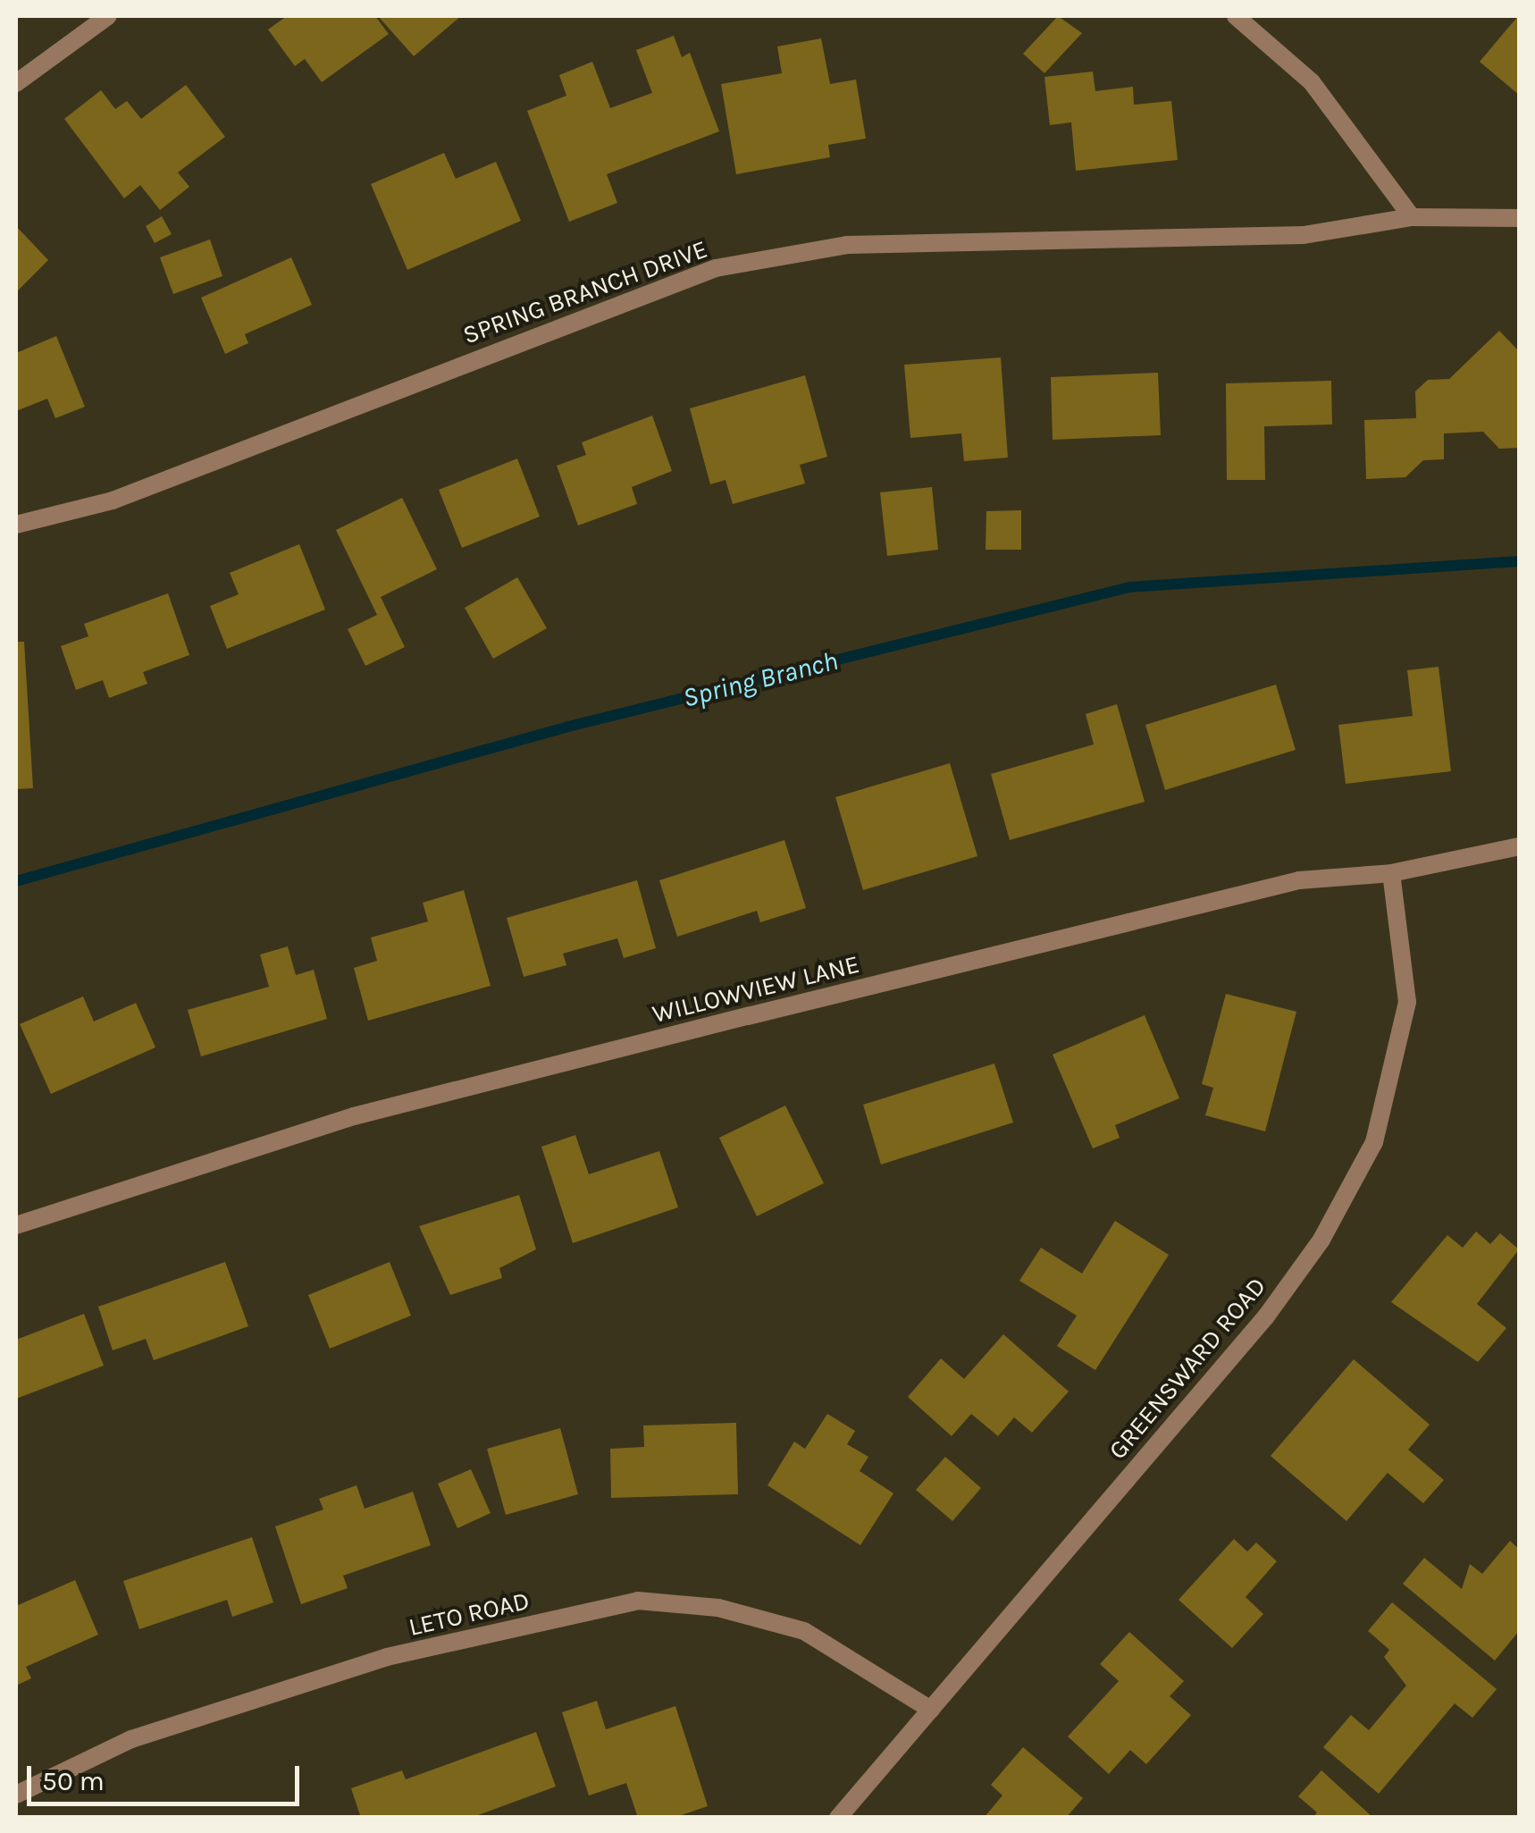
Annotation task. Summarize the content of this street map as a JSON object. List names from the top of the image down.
{
  "streets": {
    "street": [
      "SPRING BRANCH DRIVE",
      "WILLOWVIEW LANE",
      "GREENSWARD ROAD",
      "LETO ROAD"
    ]
  },
  "crossings": [
    ["WILLOWVIEW LANE", "GREENSWARD ROAD"],
    ["GREENSWARD ROAD", "LETO ROAD"]
  ],
  "water": ["Spring Branch"],
  "scale_bar": "50 m"
}
